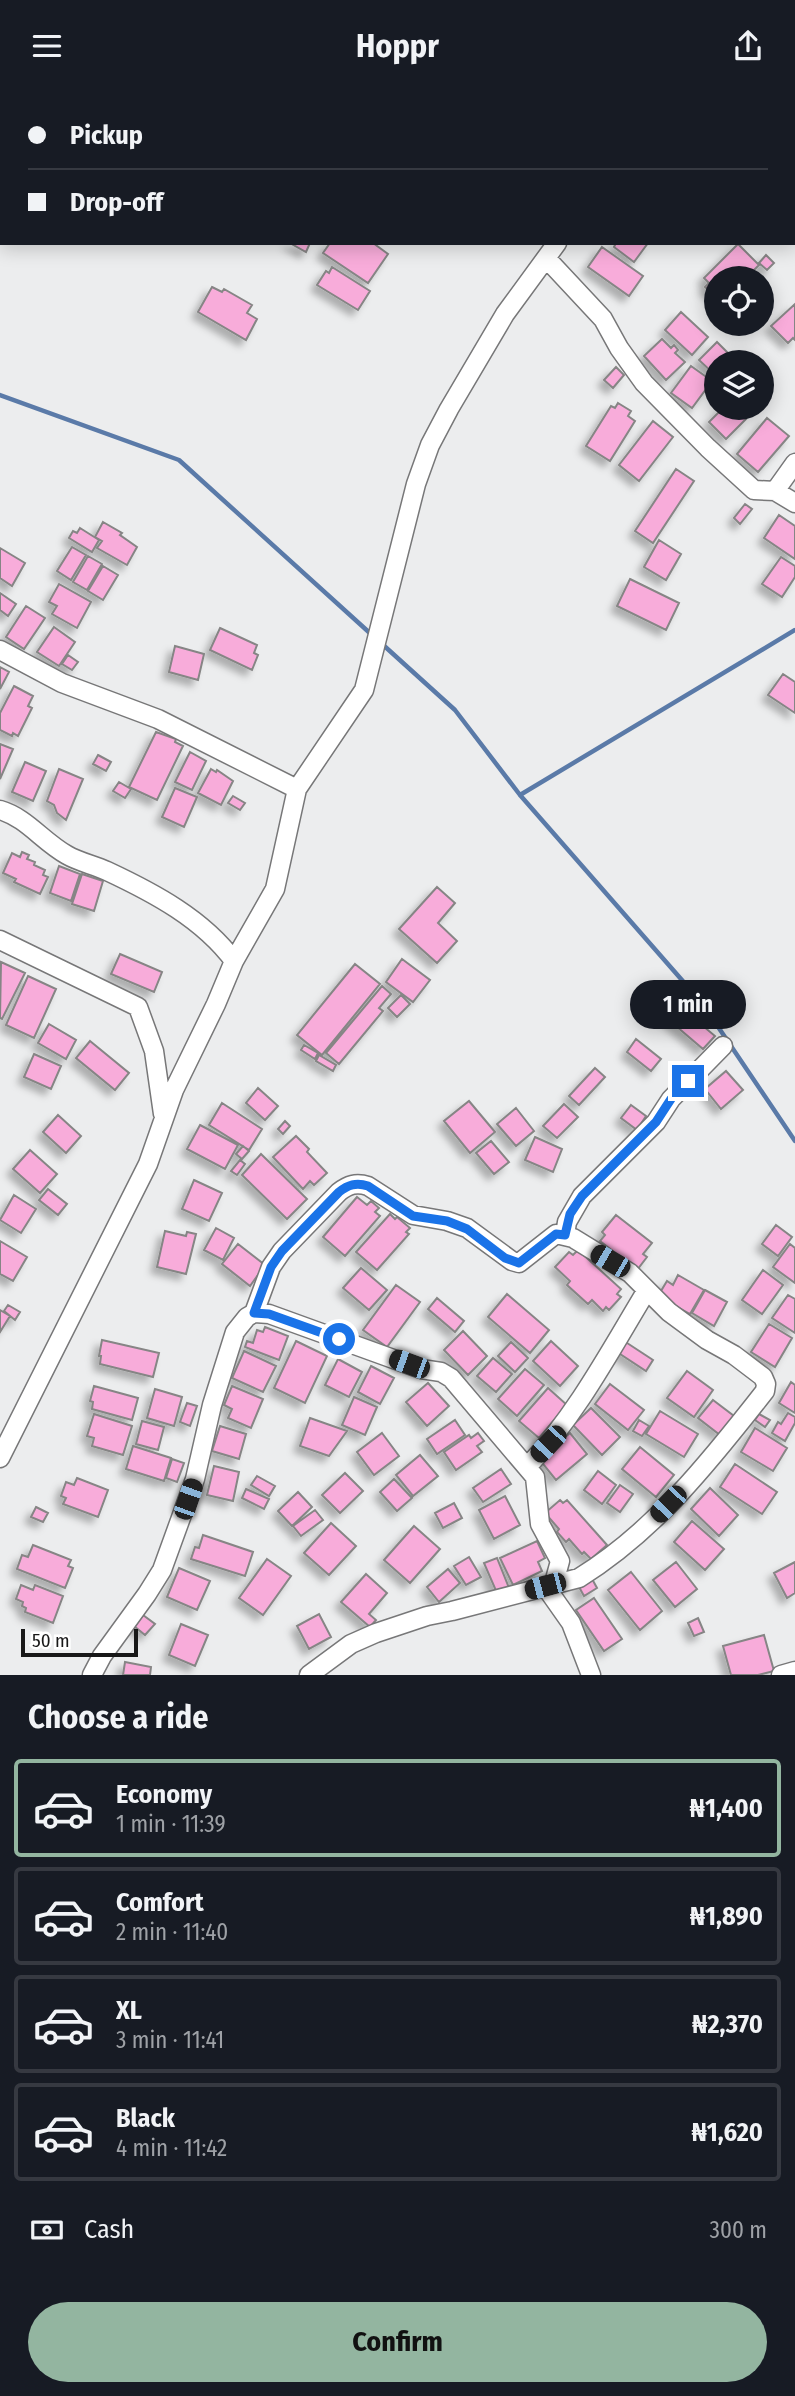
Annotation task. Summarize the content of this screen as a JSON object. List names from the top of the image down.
{
  "scale_bar": "50 m",
  "page": {
    "header": "Hoppr",
    "banner": ["Pickup", "Drop-off"],
    "bubble": "1 min",
    "scale": "50 m",
    "heading": "Choose a ride",
    "list": [
      {
        "name": "Economy",
        "note": "1 min · 11:39",
        "value": "₦1,400"
      },
      {
        "name": "Comfort",
        "note": "2 min · 11:40",
        "value": "₦1,890"
      },
      {
        "name": "XL",
        "note": "3 min · 11:41",
        "value": "₦2,370"
      },
      {
        "name": "Black",
        "note": "4 min · 11:42",
        "value": "₦1,620"
      }
    ],
    "pay": ["Cash", "300 m"],
    "buttons": "Confirm"
  }
}
